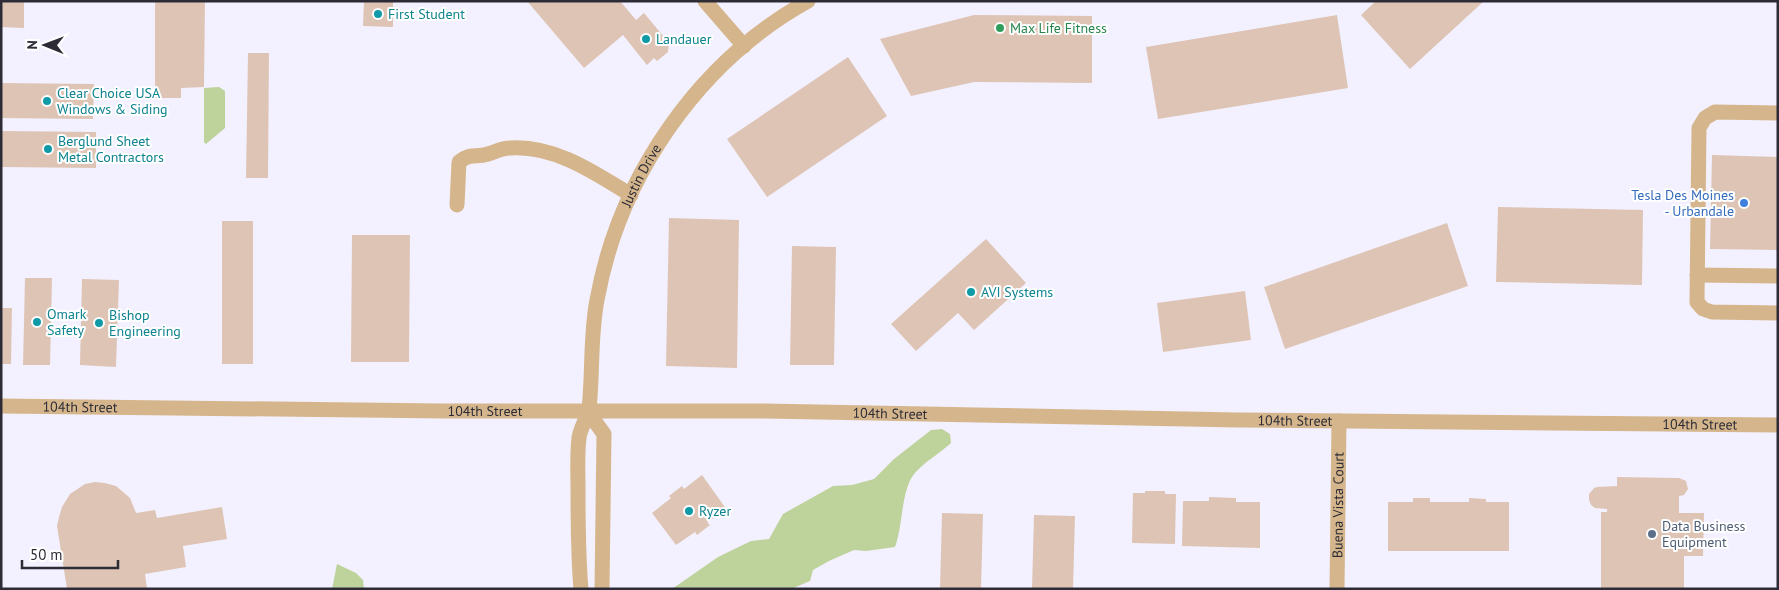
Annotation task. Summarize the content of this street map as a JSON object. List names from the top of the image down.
{
  "streets": {
    "street": ["Justin Drive", "104th Street", "Buena Vista Court"]
  },
  "crossings": [
    ["Justin Drive", "104th Street"],
    ["104th Street", "Buena Vista Court"]
  ],
  "places": [
    "First Student",
    "Max Life Fitness",
    "Landauer",
    "Clear Choice USA Windows & Siding",
    "Berglund Sheet Metal Contractors",
    "Tesla Des Moines - Urbandale",
    "AVI Systems",
    "Omark Safety",
    "Bishop Engineering",
    "Ryzer",
    "Data Business Equipment"
  ],
  "scale_bar": "50 m",
  "north": "left"
}
